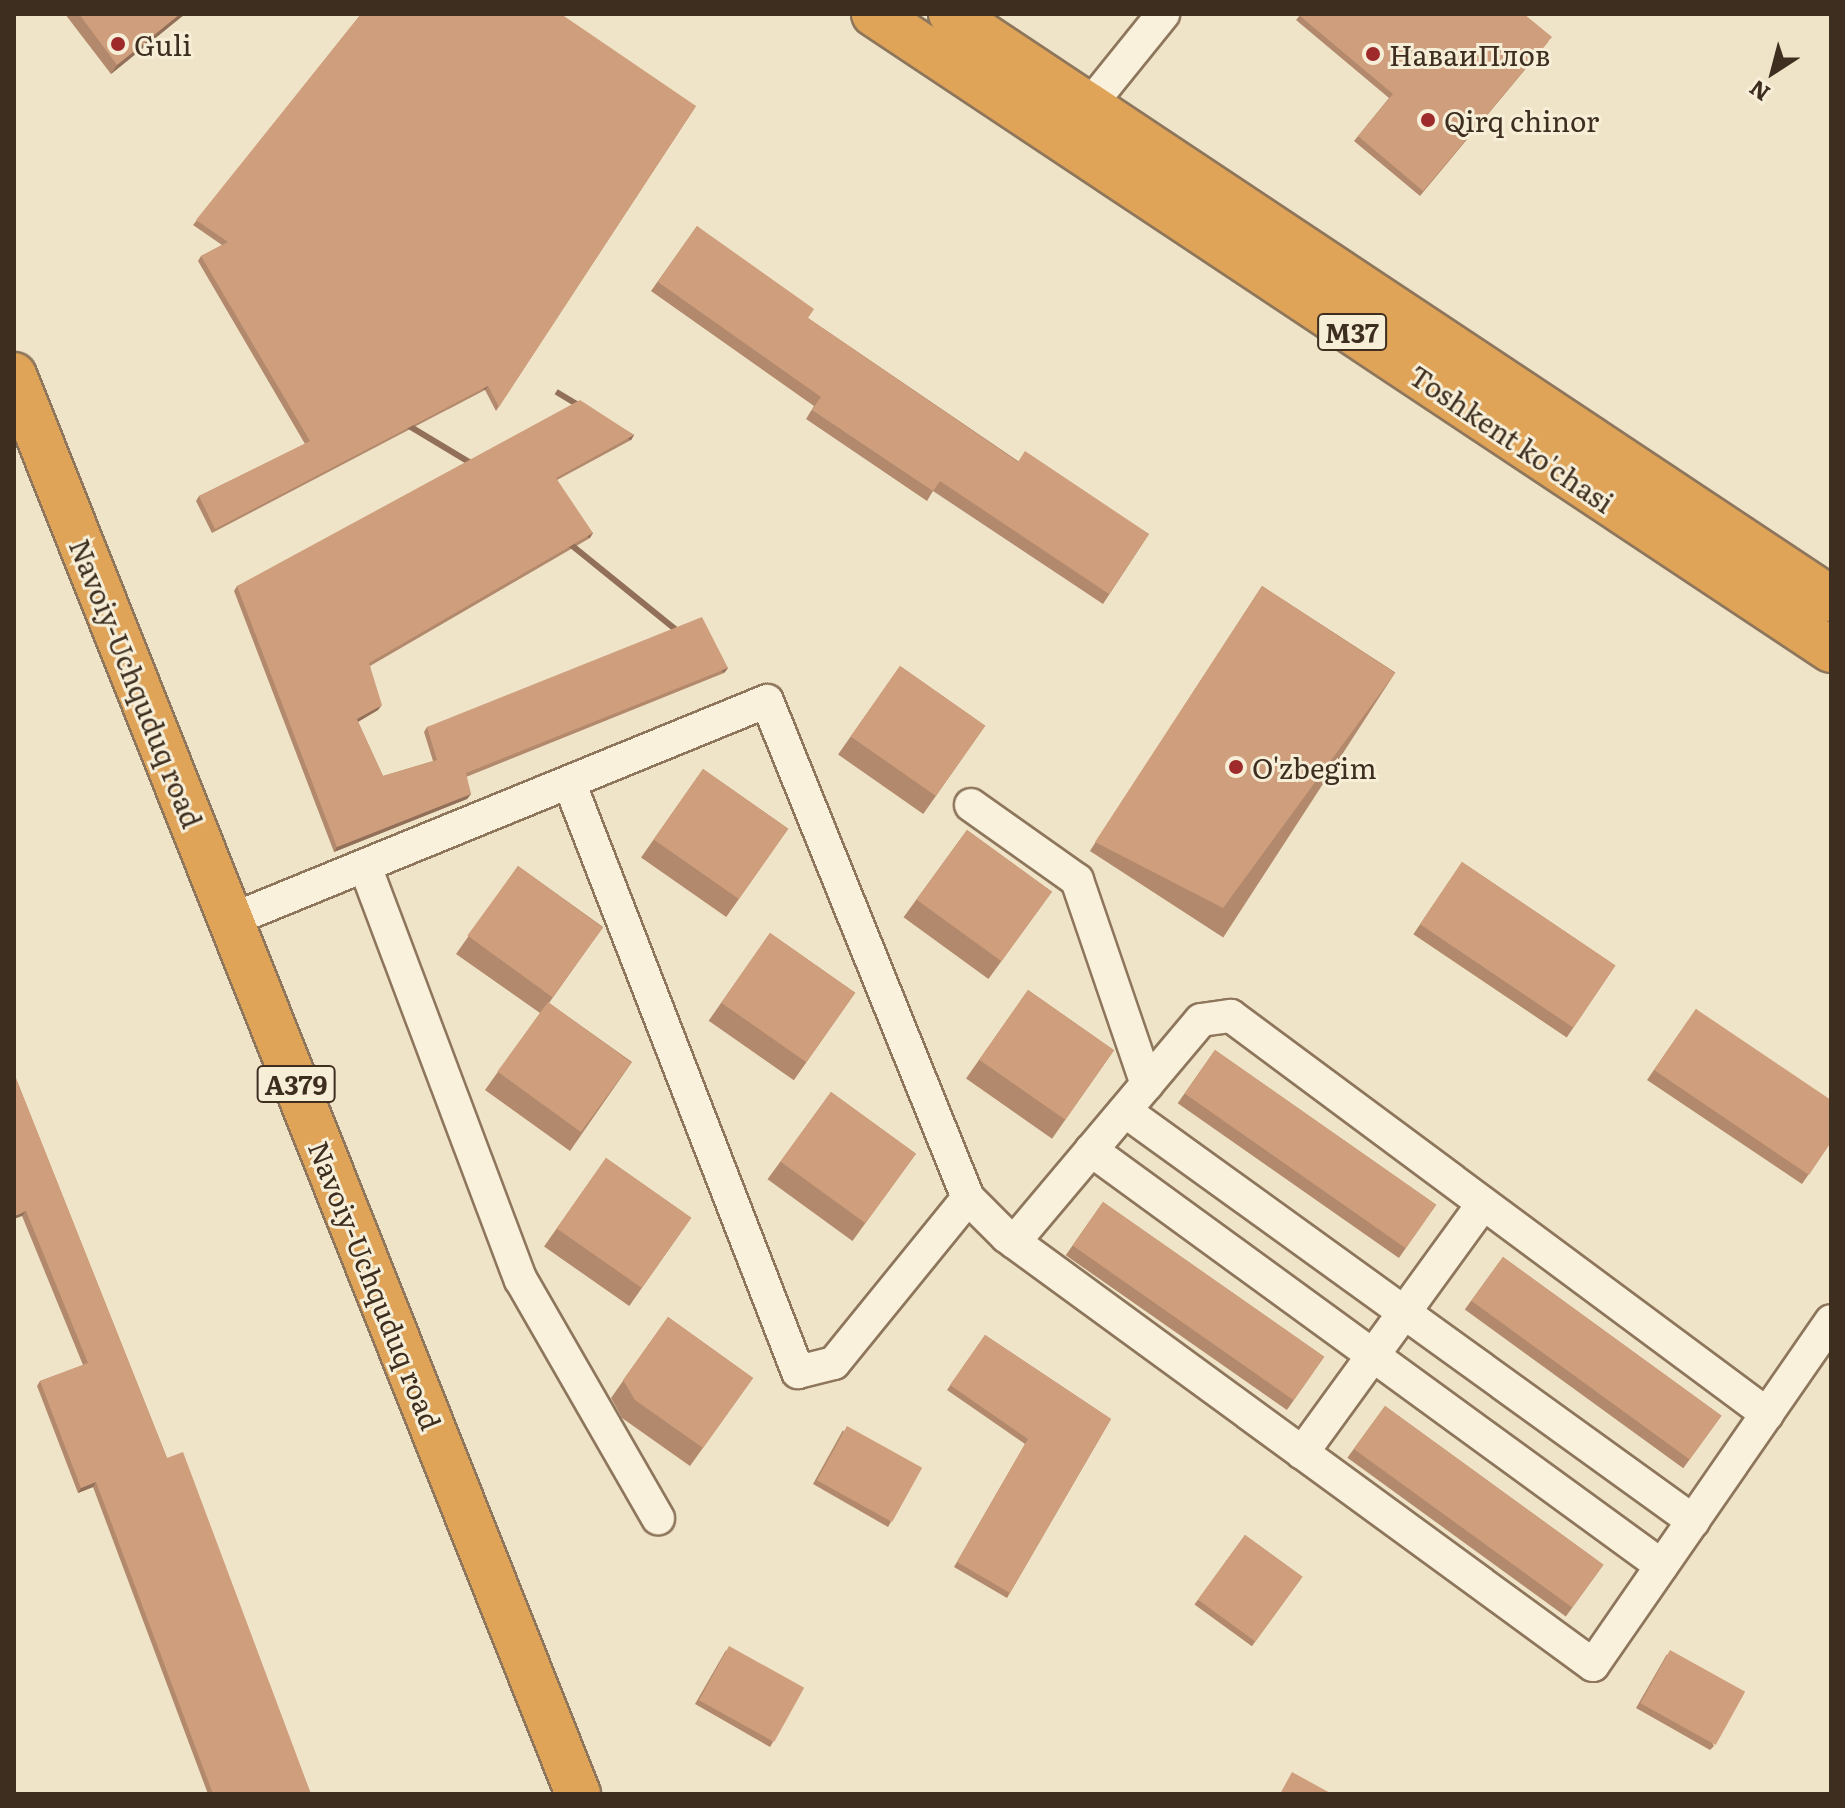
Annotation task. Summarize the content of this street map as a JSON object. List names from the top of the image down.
{
  "streets": {
    "highway": [
      "M37",
      "Toshkent ko'chasi",
      "Navoiy-Uchquduq road",
      "A379"
    ]
  },
  "places": [
    "Guli",
    "НаваиПлов",
    "Qirq chinor",
    "O'zbegim"
  ],
  "north": "bottom left"
}
